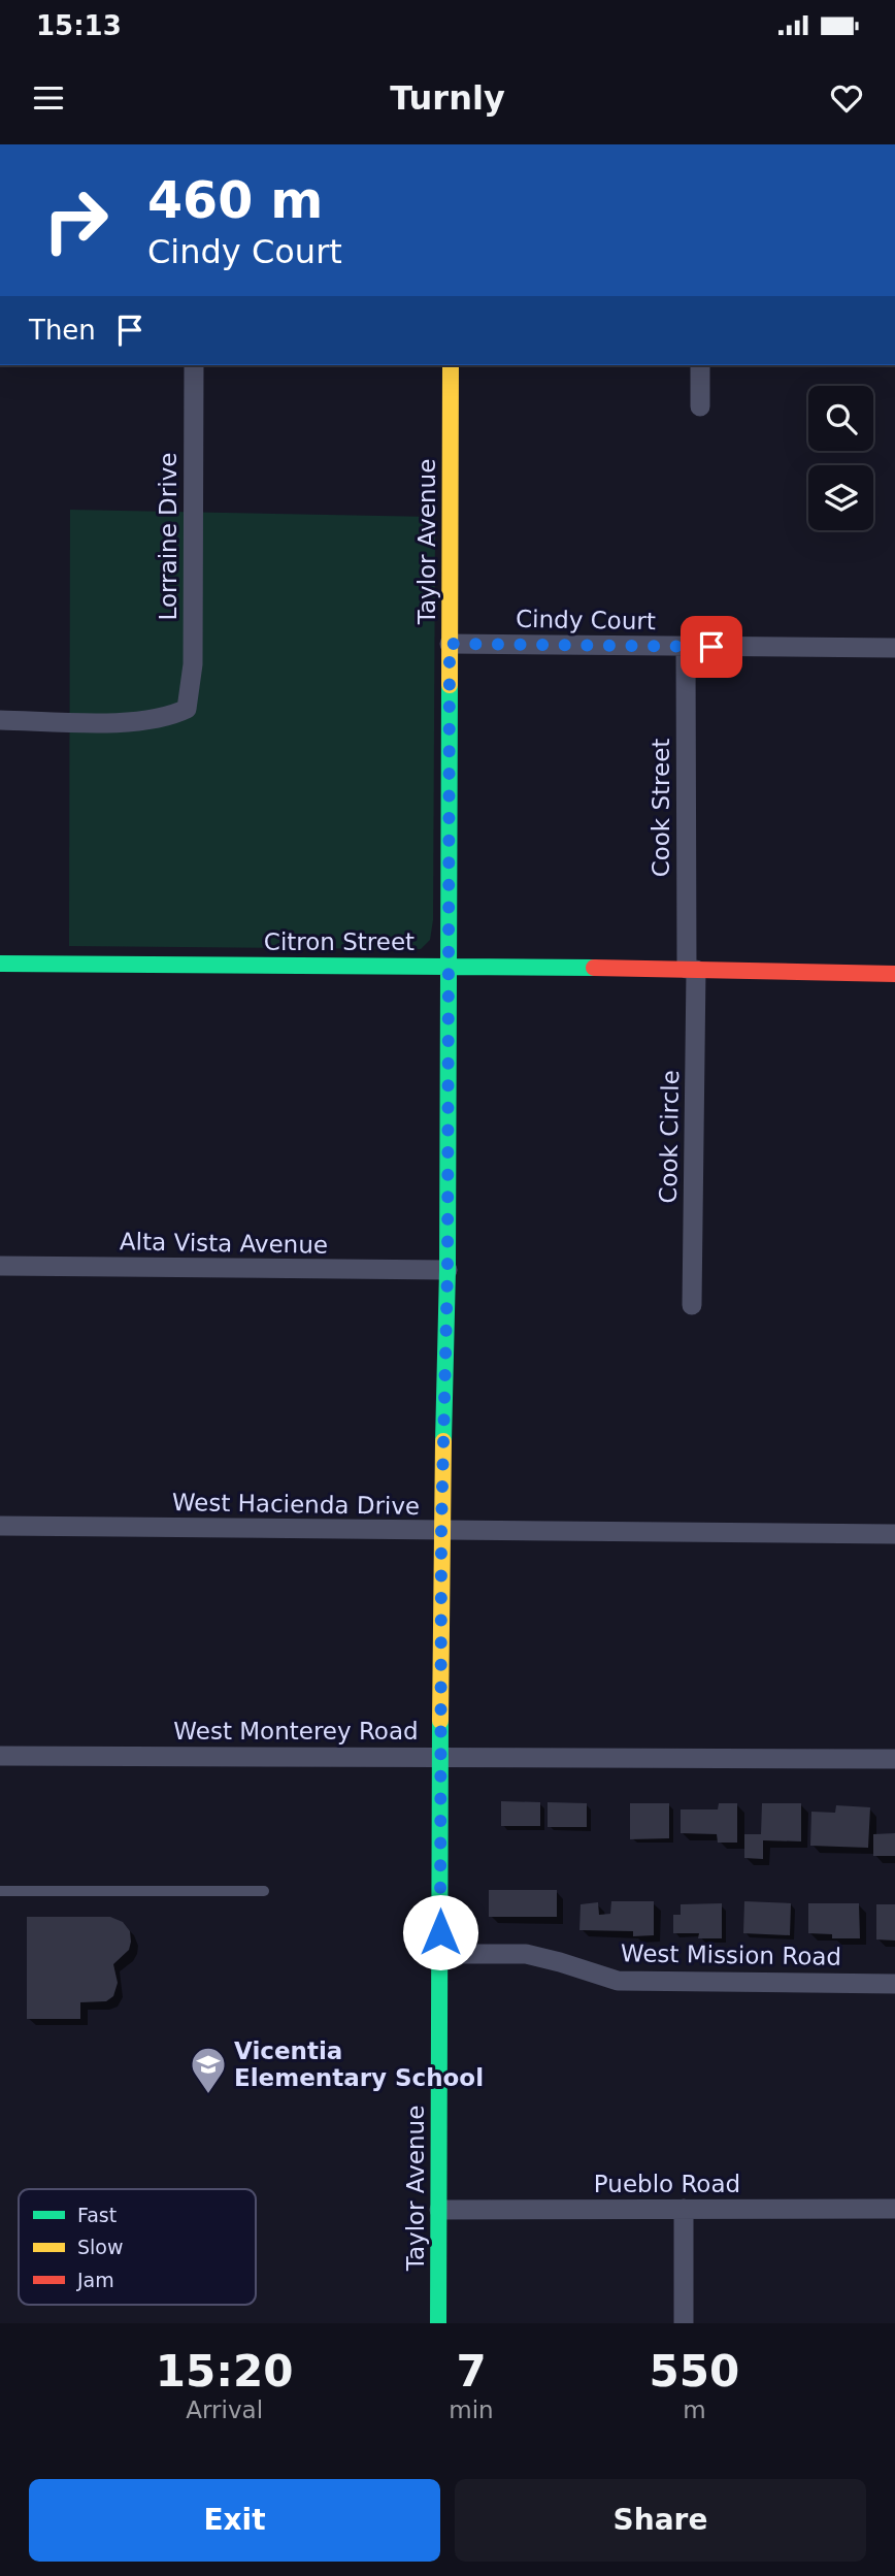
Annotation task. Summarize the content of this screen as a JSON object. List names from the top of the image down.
{
  "streets": {
    "street": [
      "Lorraine Drive",
      "Taylor Avenue",
      "Cindy Court",
      "Cook Street",
      "Citron Street",
      "Cook Circle",
      "Alta Vista Avenue",
      "West Hacienda Drive",
      "West Monterey Road",
      "West Mission Road",
      "Pueblo Road"
    ]
  },
  "crossings": [
    ["Taylor Avenue", "Cindy Court"],
    ["Taylor Avenue", "Citron Street"],
    ["Taylor Avenue", "Alta Vista Avenue"],
    ["Taylor Avenue", "West Hacienda Drive"],
    ["Taylor Avenue", "West Monterey Road"],
    ["Taylor Avenue", "West Mission Road"],
    ["Taylor Avenue", "Pueblo Road"],
    ["Cindy Court", "Cook Street"],
    ["Cook Street", "Citron Street"],
    ["Cook Street", "Cook Circle"],
    ["Citron Street", "Cook Circle"]
  ],
  "places": {
    "school or university": ["Vicentia Elementary School"]
  },
  "legend": ["Fast", "Slow", "Jam"],
  "page": {
    "status": "15:13",
    "header": "Turnly",
    "turn": ["460 m", "Cindy Court"],
    "then": "Then",
    "eta": [
      "15:20",
      "Arrival",
      "7",
      "min",
      "550",
      "m"
    ],
    "buttons": ["Exit", "Share"]
  }
}
